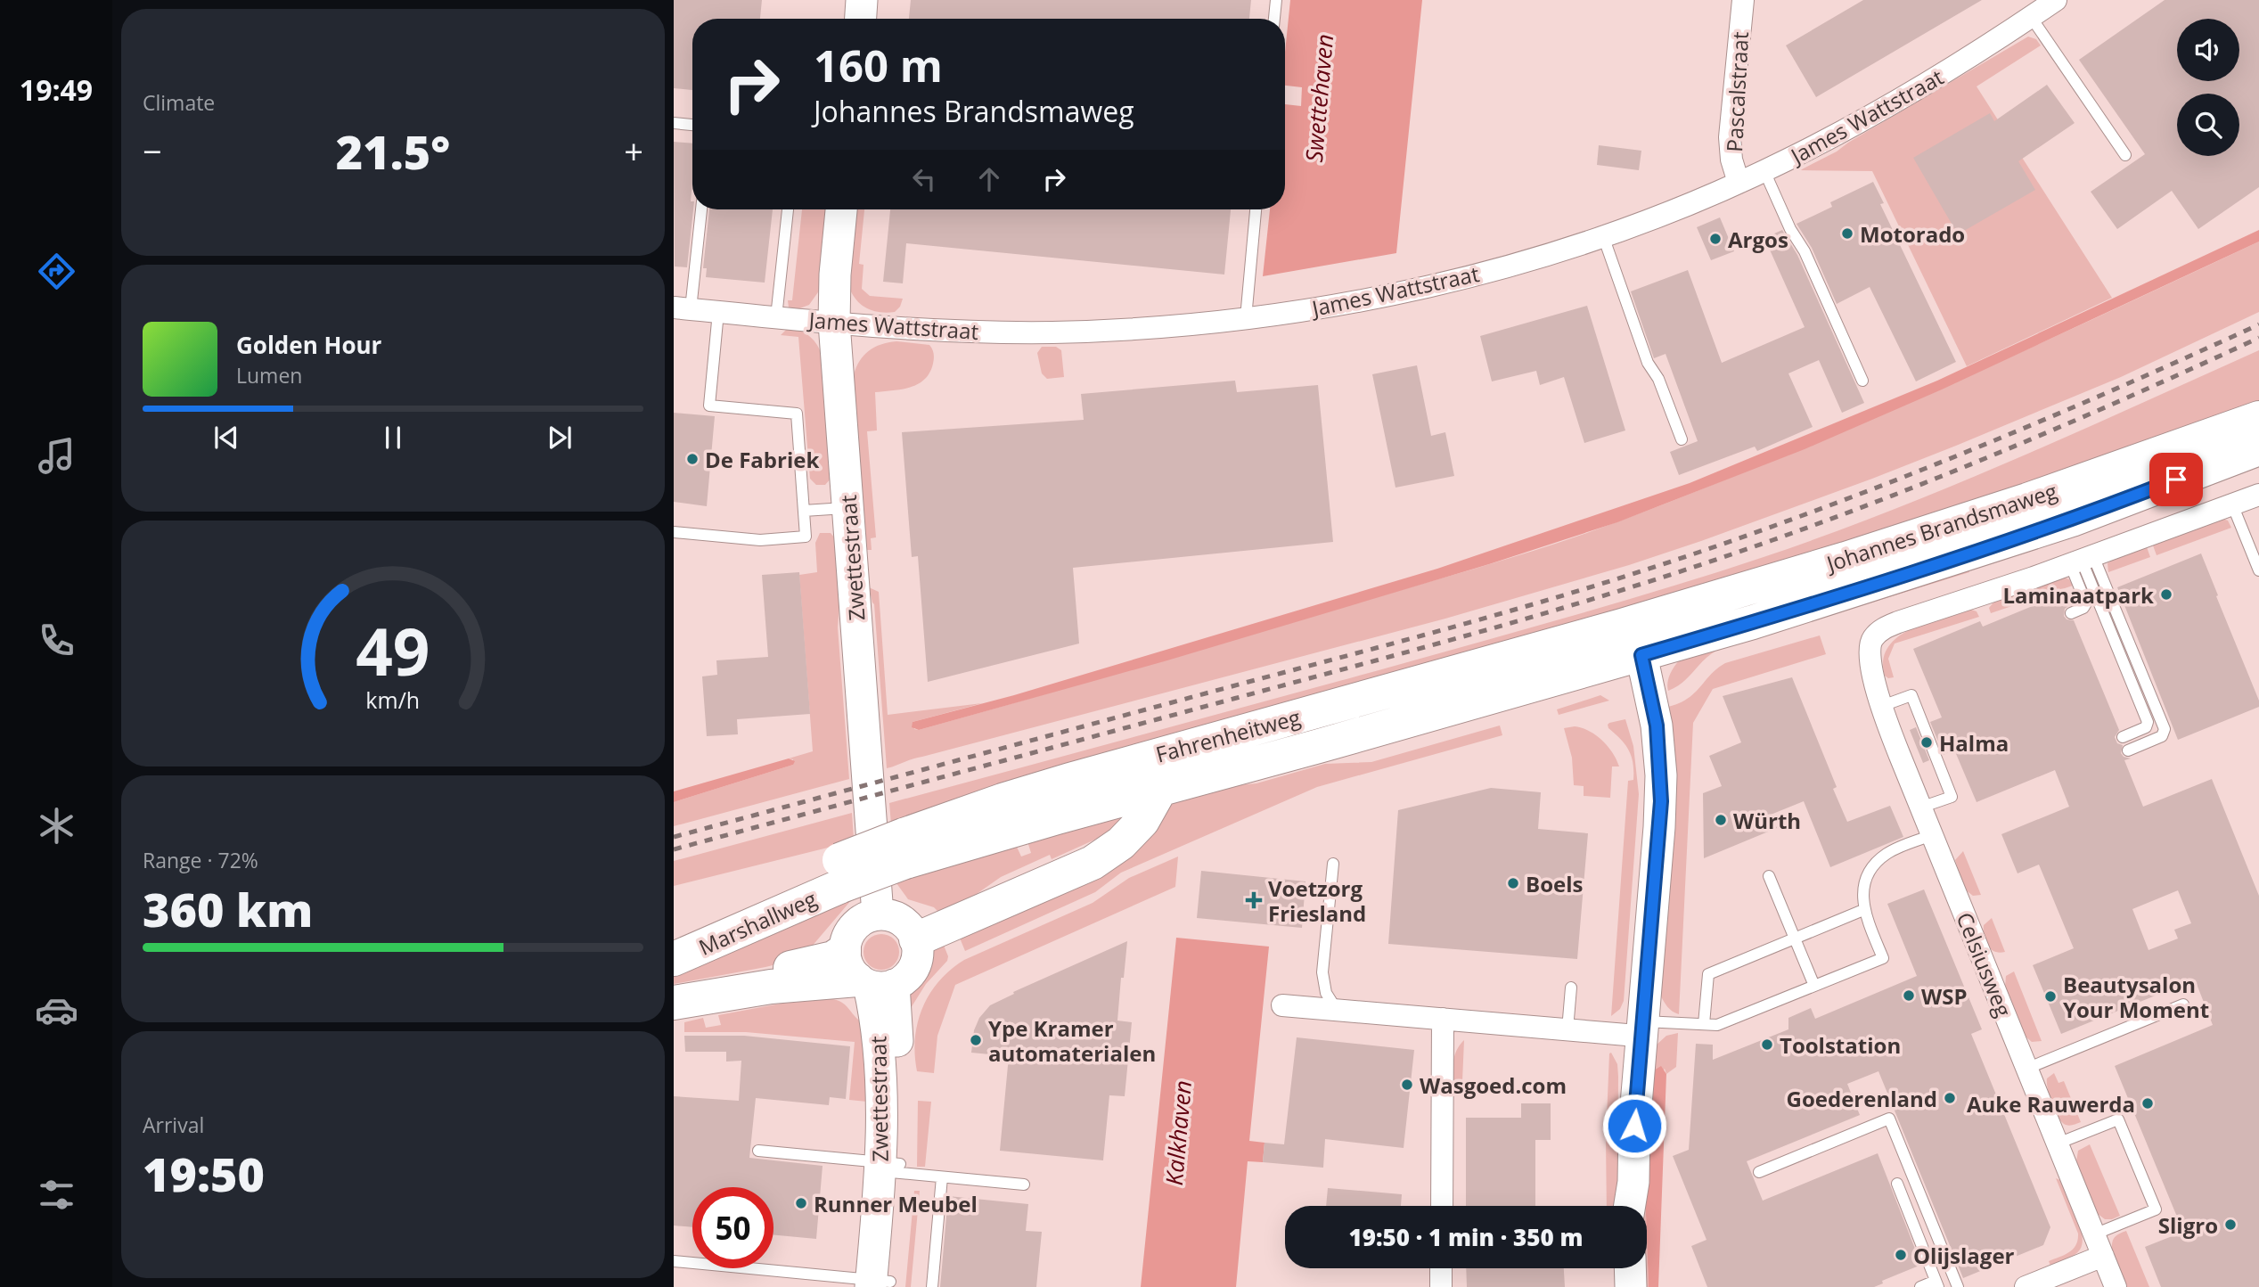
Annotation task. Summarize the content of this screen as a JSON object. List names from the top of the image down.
{
  "streets": {
    "main road": ["Johannes Brandsmaweg", "Fahrenheitweg", "Marshallweg"],
    "street": [
      "Pascalstraat",
      "James Wattstraat",
      "Zwettestraat",
      "Celsiusweg"
    ]
  },
  "crossings": [
    ["Pascalstraat", "James Wattstraat"],
    ["James Wattstraat", "Zwettestraat"],
    ["Johannes Brandsmaweg", "Fahrenheitweg"],
    ["Fahrenheitweg", "Marshallweg"]
  ],
  "water": ["Swettehaven", "Kalkhaven"],
  "places": {
    "other": [
      "Motorado",
      "Argos",
      "De Fabriek",
      "Laminaatpark",
      "Halma",
      "Würth",
      "Boels",
      "WSP",
      "Beautysalon Your Moment",
      "Ype Kramer automaterialen",
      "Toolstation",
      "Wasgoed.com",
      "Goederenland",
      "Auke Rauwerda",
      "Runner Meubel",
      "Sligro",
      "Olijslager"
    ],
    "health": ["Voetzorg Friesland"]
  },
  "page": {
    "tabs": "19:49",
    "tile": [
      "Climate",
      ["Range · 72%", "360 km"],
      ["Arrival", "19:50"]
    ],
    "turn": ["160 m", "Johannes Brandsmaweg"],
    "heat": ["−", "21.5°", "+"],
    "song": ["Golden Hour", "Lumen"],
    "limit": "50",
    "trip": "19:50 · 1 min · 350 m",
    "gauge": ["49", "km/h"]
  }
}
